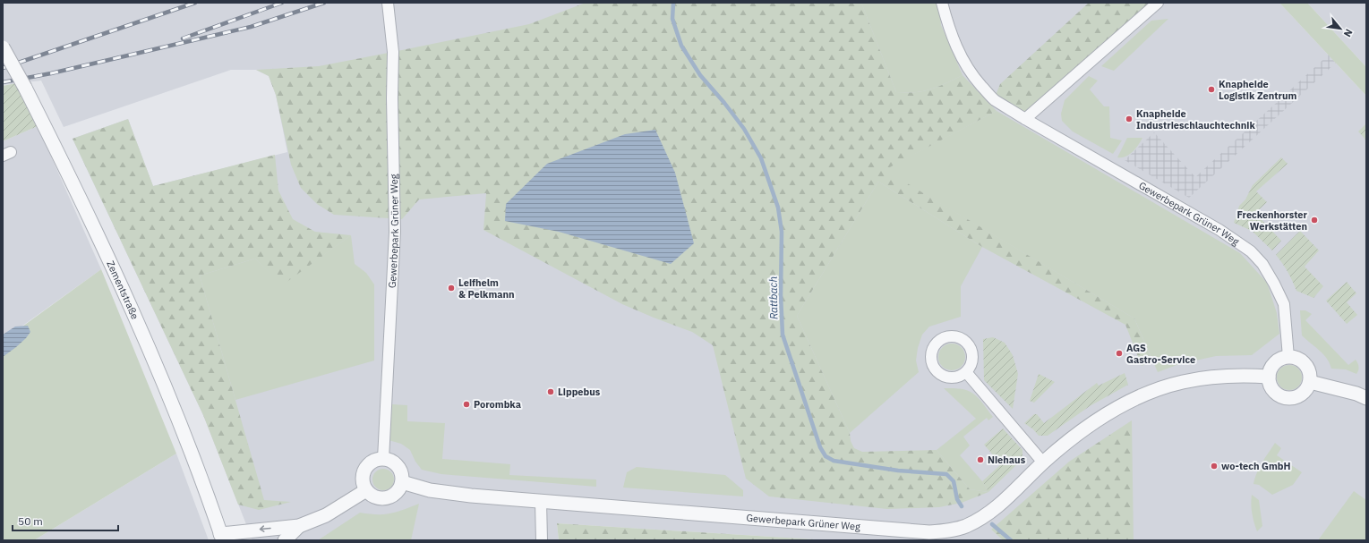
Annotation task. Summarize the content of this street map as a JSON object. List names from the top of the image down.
{
  "streets": {
    "street": ["Gewerbepark Grüner Weg", "Zementstraße"]
  },
  "water": ["Rattbach"],
  "places": [
    "Knapheide Logistik Zentrum",
    "Knapheide Industrieschlauchtechnik",
    "Freckenhorster Werkstätten",
    "Leifhelm & Pelkmann",
    "AGS Gastro-Service",
    "Lippebus",
    "Porombka",
    "Niehaus",
    "wo-tech GmbH"
  ],
  "scale_bar": "50 m",
  "north": "bottom right"
}
